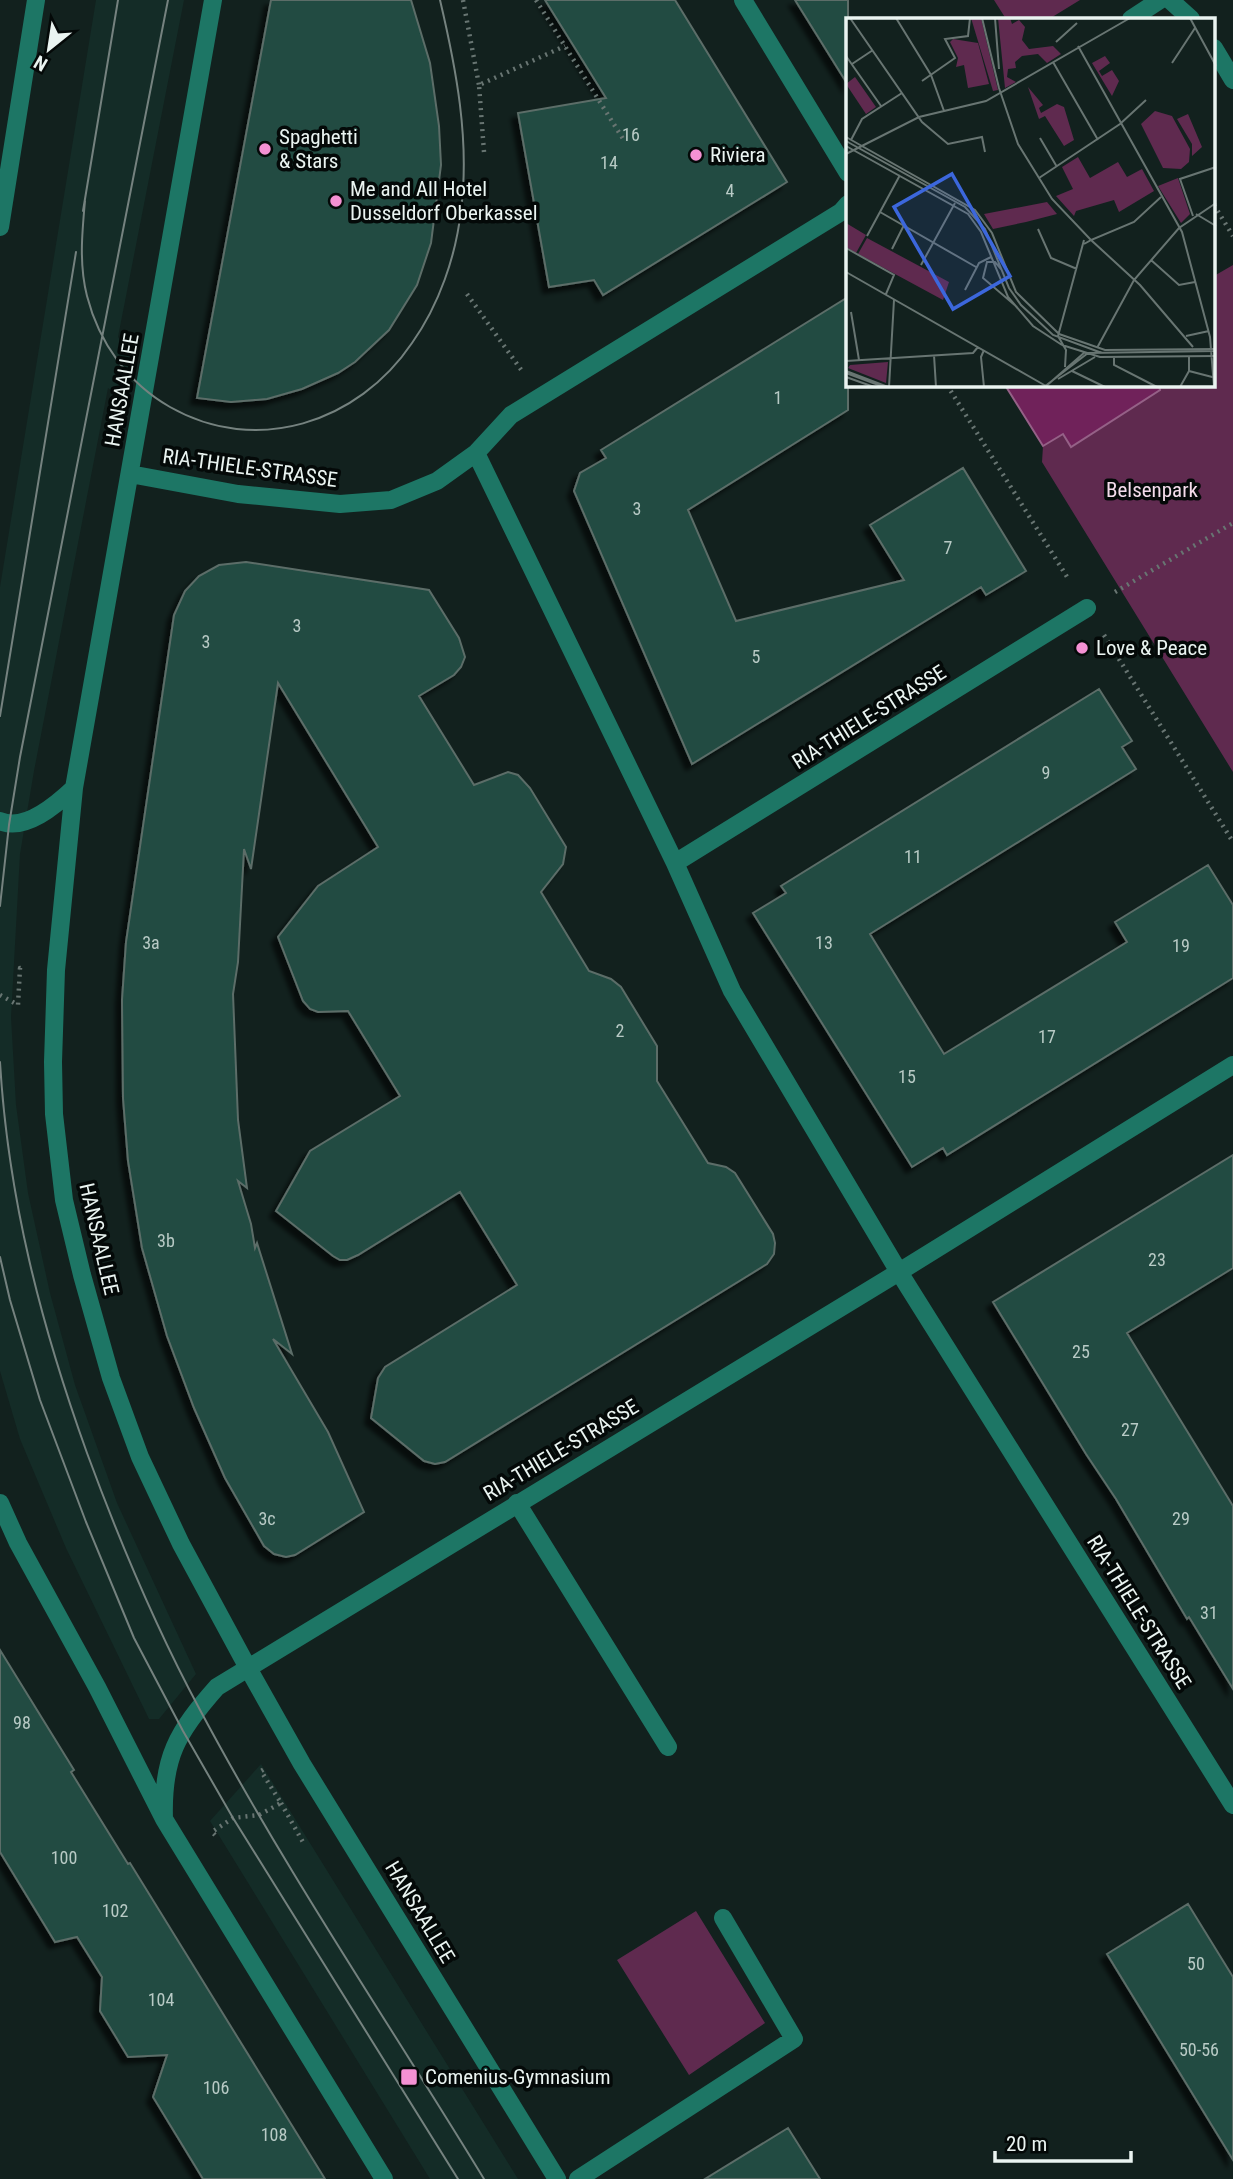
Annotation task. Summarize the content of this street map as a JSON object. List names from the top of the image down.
{
  "streets": {
    "street": ["HANSAALLEE", "RIA-THIELE-STRASSE"]
  },
  "crossings": [
    ["HANSAALLEE", "RIA-THIELE-STRASSE"]
  ],
  "parks": ["Belsenpark"],
  "places": {
    "other": [
      "Spaghetti & Stars",
      "Riviera",
      "Me and All Hotel Dusseldorf Oberkassel",
      "Love & Peace"
    ],
    "transit": ["Comenius-Gymnasium"]
  },
  "house_numbers": [
    "16",
    "14",
    "4",
    "1",
    "3",
    "7",
    "3",
    "3",
    "5",
    "9",
    "11",
    "3a",
    "13",
    "19",
    "2",
    "17",
    "15",
    "3b",
    "23",
    "25",
    "27",
    "3c",
    "29",
    "31",
    "98",
    "100",
    "102",
    "50",
    "104",
    "50-56",
    "106",
    "108"
  ],
  "scale_bar": "20 m",
  "north": "bottom left"
}
